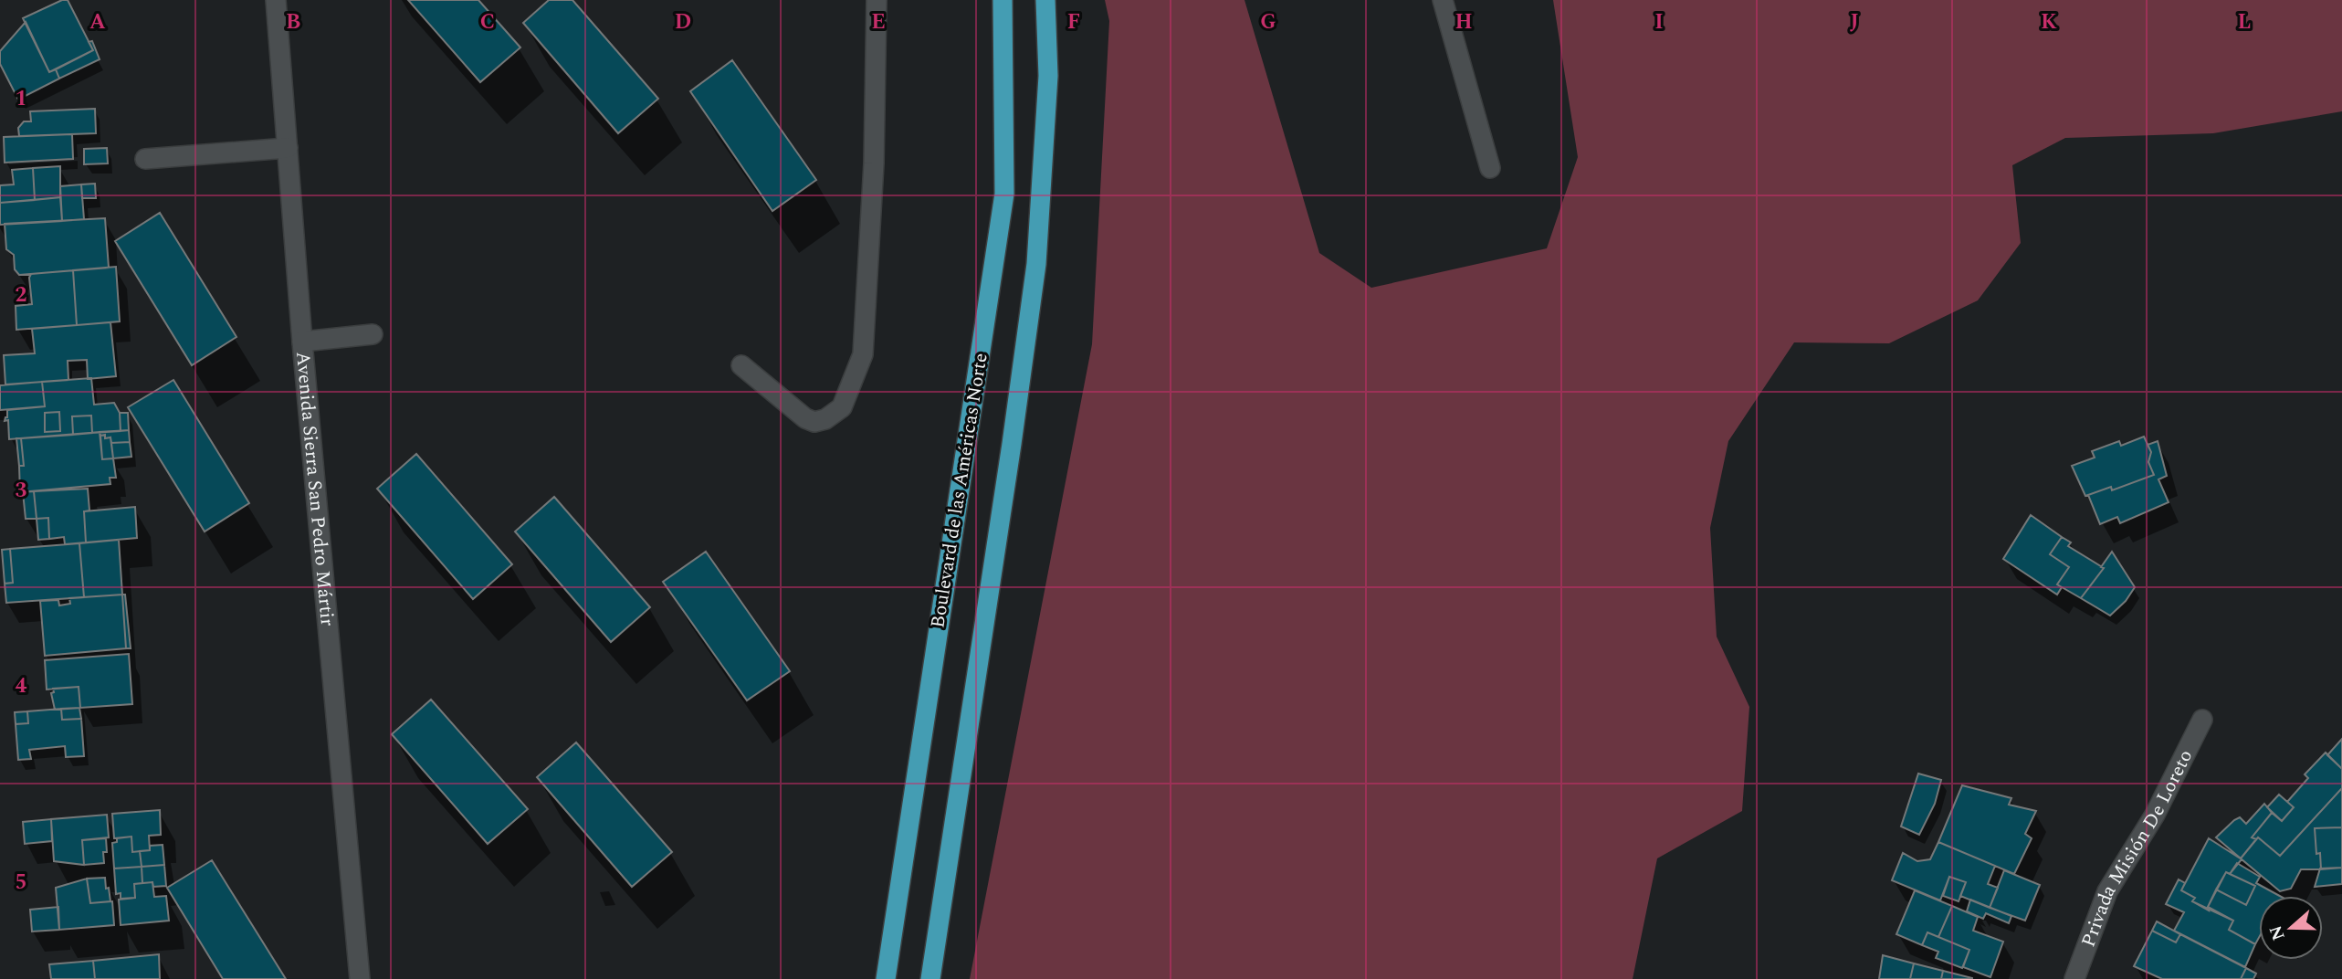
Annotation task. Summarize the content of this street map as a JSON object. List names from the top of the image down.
{
  "streets": {
    "main road": ["Boulevard de las Américas Norte"],
    "street": ["Avenida Sierra San Pedro Mártir", "Privada Misión De Loreto"]
  },
  "north": "left",
  "grid": {
    "columns": [
      "A",
      "B",
      "C",
      "D",
      "E",
      "F",
      "G",
      "H",
      "I",
      "J",
      "K",
      "L"
    ],
    "rows": [
      "1",
      "2",
      "3",
      "4",
      "5"
    ]
  }
}
